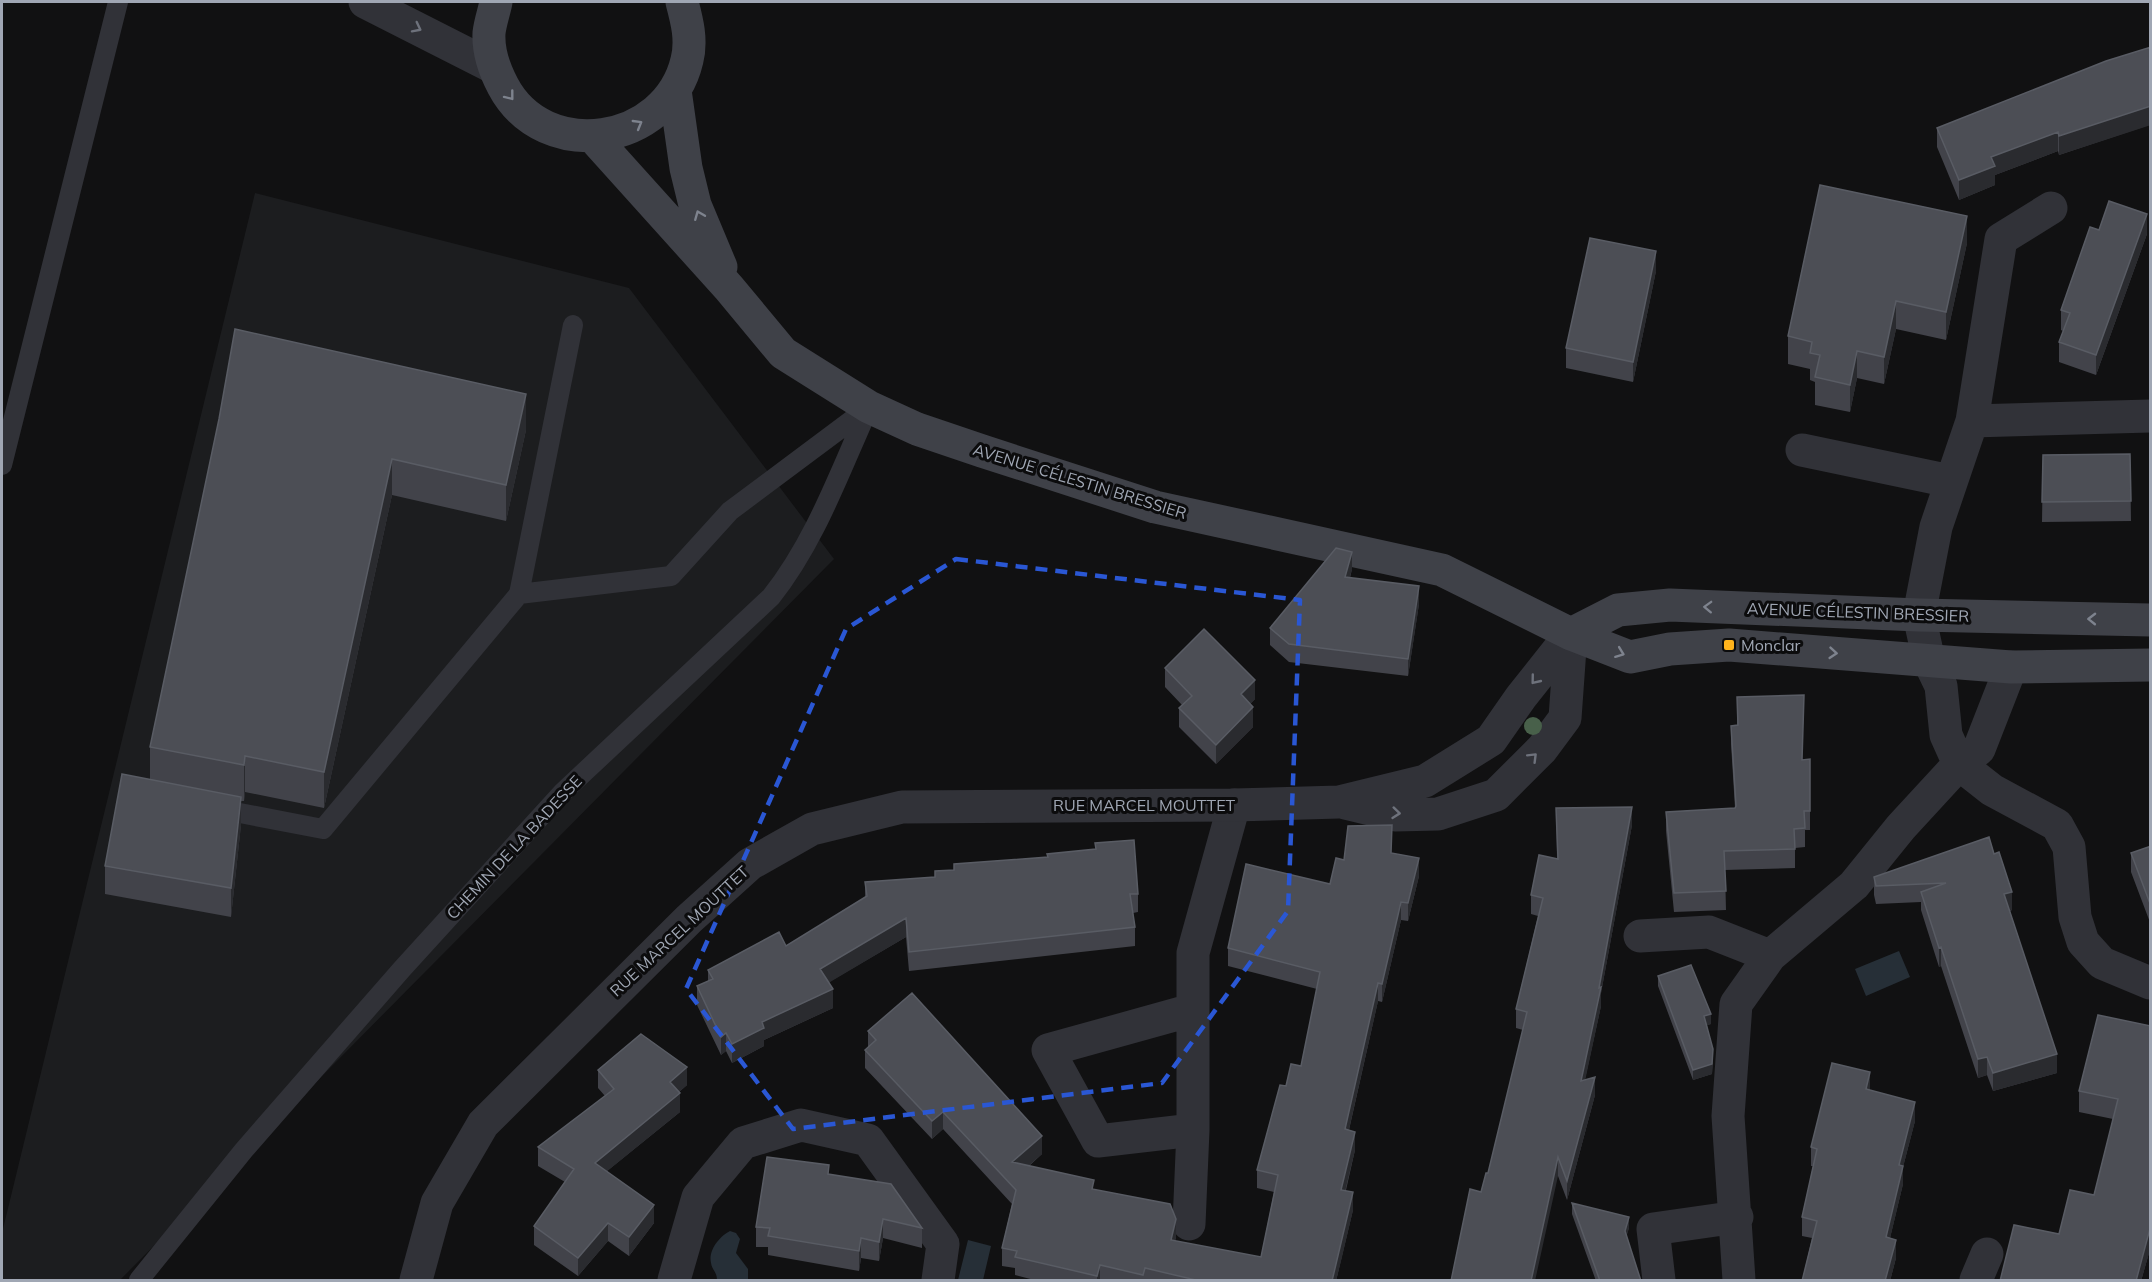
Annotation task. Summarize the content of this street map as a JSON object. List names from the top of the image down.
{
  "streets": {
    "main road": ["AVENUE CÉLESTIN BRESSIER"],
    "street": ["RUE MARCEL MOUTTET"],
    "lane": ["CHEMIN DE LA BADESSE"]
  },
  "crossings": [
    ["AVENUE CÉLESTIN BRESSIER", "RUE MARCEL MOUTTET"],
    ["AVENUE CÉLESTIN BRESSIER", "CHEMIN DE LA BADESSE"]
  ],
  "places": {
    "transit": ["Monclar"]
  }
}
